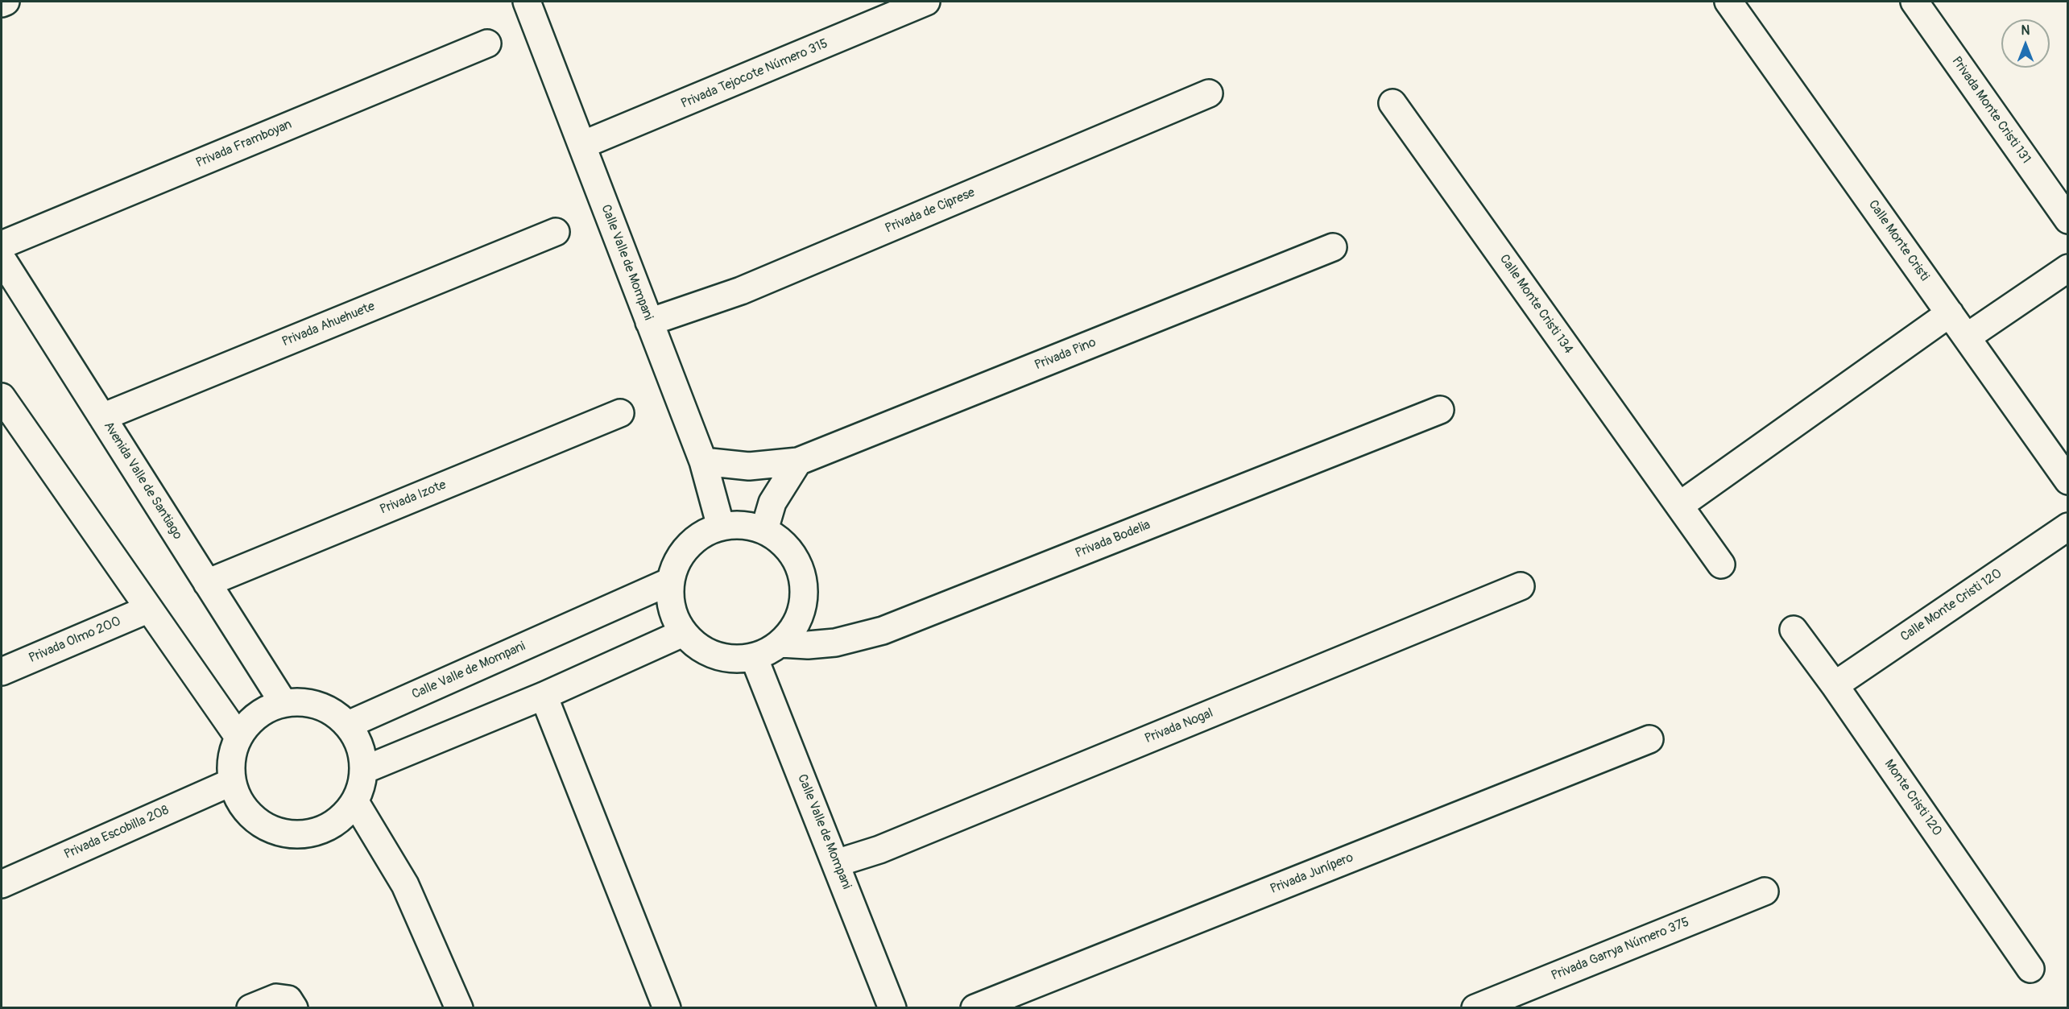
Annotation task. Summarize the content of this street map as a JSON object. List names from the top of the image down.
{
  "streets": {
    "street": [
      "Privada Tejocote Número 315",
      "Privada Monte Cristi 131",
      "Privada Framboyan",
      "Privada de Ciprese",
      "Calle Monte Cristi",
      "Calle Valle de Mompani",
      "Calle Monte Cristi 134",
      "Privada Ahuehuete",
      "Privada Pino",
      "Avenida Valle de Santiago",
      "Privada Izote",
      "Privada Bodelia",
      "Calle Monte Cristi 120",
      "Privada Olmo 200",
      "Privada Nogal",
      "Monte Cristi 120",
      "Privada Escobilla 208",
      "Privada Junípero",
      "Privada Garrya Número 375"
    ]
  },
  "crossings": [
    ["Privada Tejocote Número 315", "Calle Valle de Mompani"],
    ["Privada de Ciprese", "Calle Valle de Mompani"],
    ["Calle Valle de Mompani", "Privada Pino"],
    ["Calle Valle de Mompani", "Avenida Valle de Santiago"],
    ["Calle Valle de Mompani", "Privada Bodelia"],
    ["Calle Valle de Mompani", "Privada Nogal"],
    ["Calle Valle de Mompani", "Privada Escobilla 208"],
    ["Privada Ahuehuete", "Avenida Valle de Santiago"],
    ["Avenida Valle de Santiago", "Privada Izote"],
    ["Avenida Valle de Santiago", "Privada Escobilla 208"],
    ["Calle Monte Cristi 120", "Monte Cristi 120"]
  ],
  "north": "top"
}
